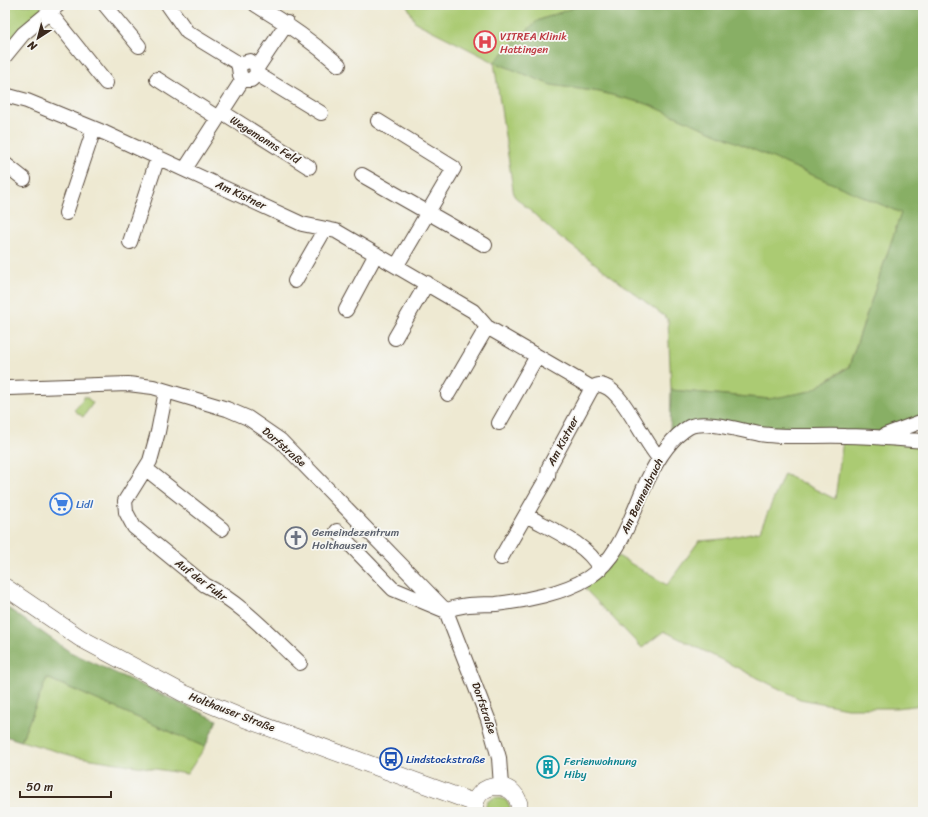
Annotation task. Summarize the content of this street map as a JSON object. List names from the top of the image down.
{
  "streets": {
    "street": [
      "Wegemanns Feld",
      "Am Kistner",
      "Dorfstraße",
      "Am Bennenbruch",
      "Auf der Fuhr",
      "Holthauser Straße"
    ]
  },
  "crossings": [
    ["Wegemanns Feld", "Am Kistner"],
    ["Am Kistner", "Am Bennenbruch"],
    ["Dorfstraße", "Am Bennenbruch"],
    ["Dorfstraße", "Auf der Fuhr"],
    ["Dorfstraße", "Holthauser Straße"]
  ],
  "places": {
    "hospital": ["VITREA Klinik Hattingen"],
    "supermarket": ["Lidl"],
    "church": ["Gemeindezentrum Holthausen"],
    "bus stop": ["Lindstockstraße"],
    "building": ["Ferienwohnung Hiby"]
  },
  "scale_bar": "50 m",
  "north": "bottom left"
}
